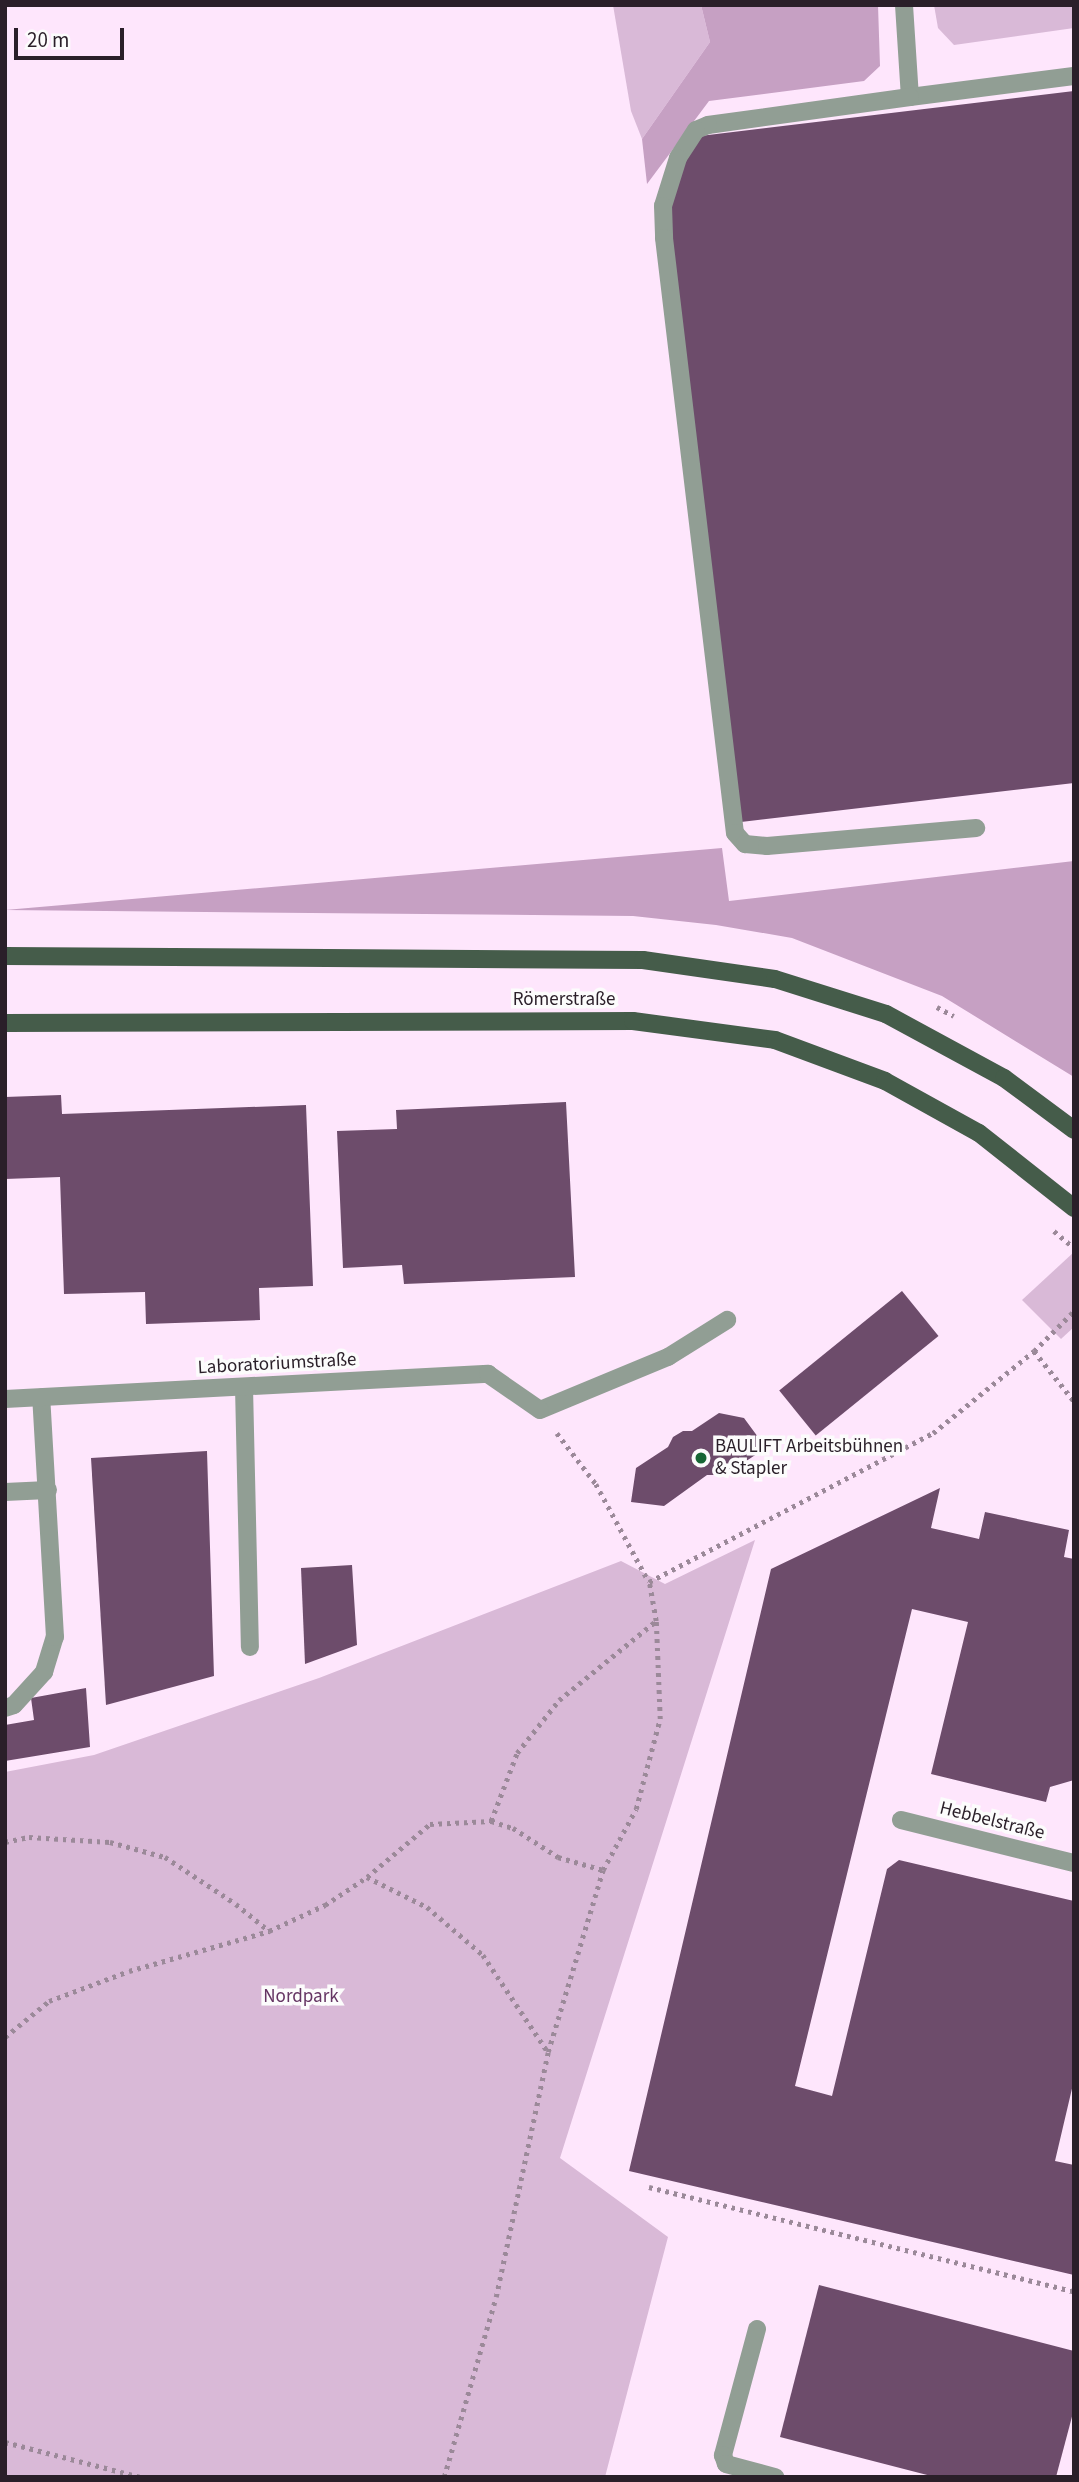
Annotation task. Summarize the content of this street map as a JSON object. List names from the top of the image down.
{
  "streets": {
    "main road": ["Römerstraße"],
    "street": ["Laboratoriumstraße", "Hebbelstraße"]
  },
  "parks": ["Nordpark"],
  "places": ["BAULIFT Arbeitsbühnen & Stapler"],
  "scale_bar": "20 m"
}
